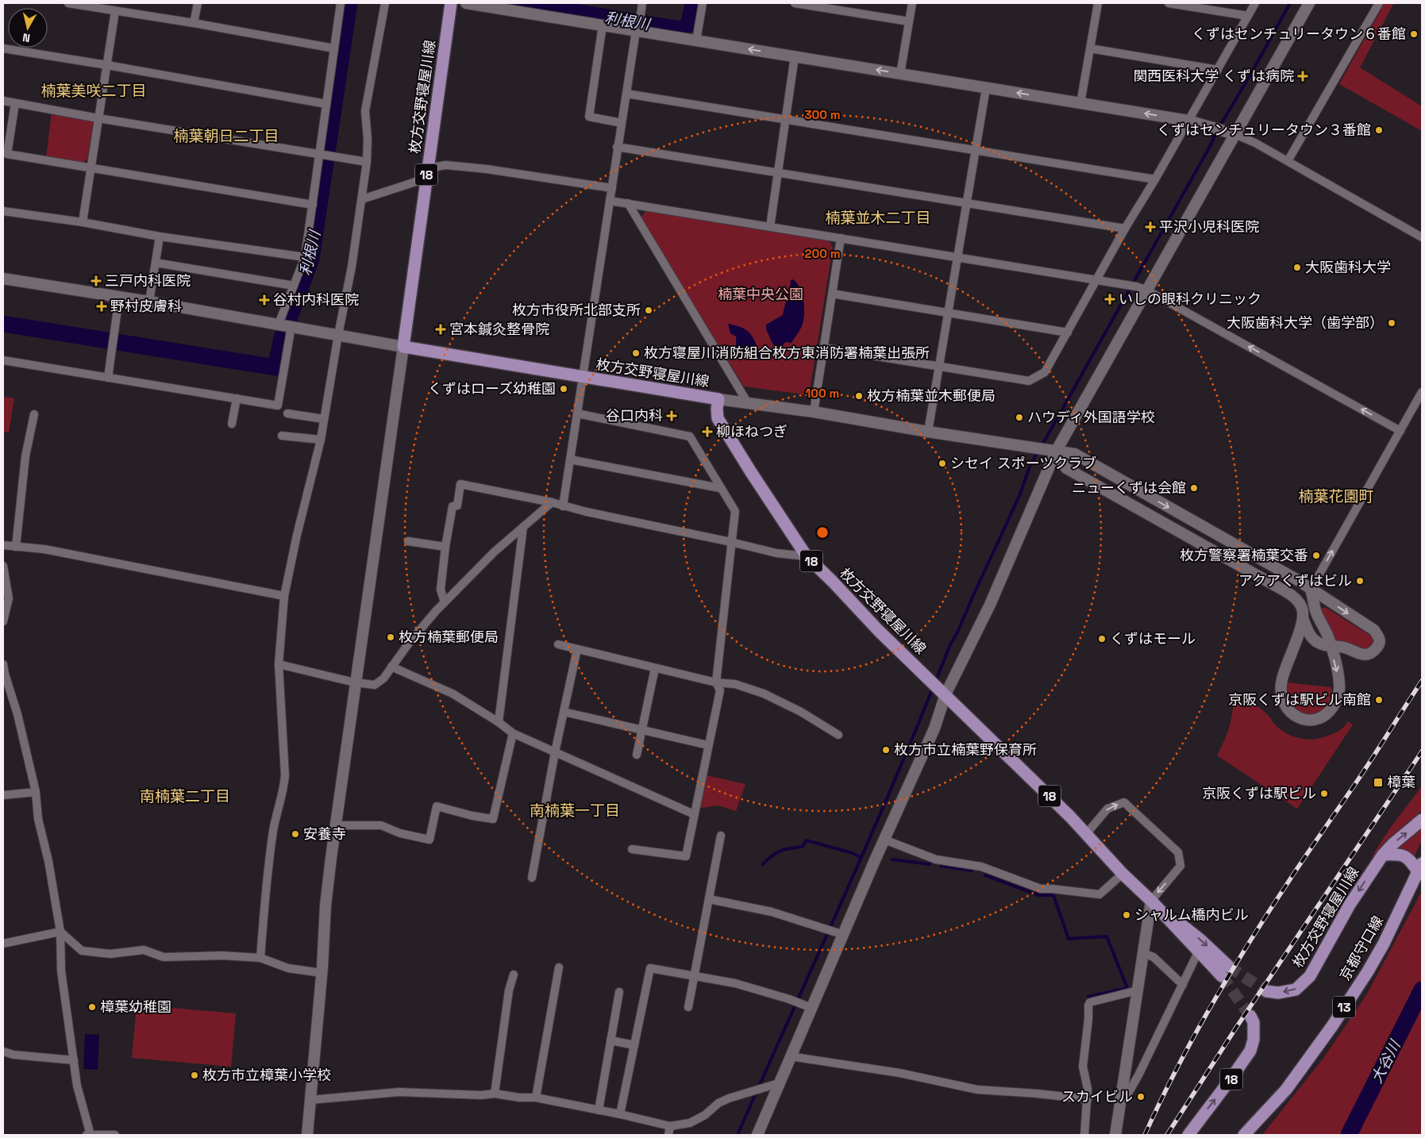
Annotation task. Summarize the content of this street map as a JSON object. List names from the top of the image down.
{
  "streets": {
    "main road": [
      "枚方交野寝屋川線",
      "18",
      "京都守口線",
      "13"
    ]
  },
  "districts": [
    "楠葉美咲二丁目",
    "楠葉朝日二丁目",
    "楠葉並木二丁目",
    "楠葉花園町",
    "南楠葉二丁目",
    "南楠葉一丁目"
  ],
  "water": ["利根川", "大谷川"],
  "parks": ["楠葉中央公園"],
  "places": {
    "other": [
      "くずはセンチュリータウン６番館",
      "くずはセンチュリータウン３番館",
      "大阪歯科大学",
      "枚方市役所北部支所",
      "大阪歯科大学（歯学部）",
      "枚方寝屋川消防組合枚方東消防署楠葉出張所",
      "くずはローズ幼稚園",
      "枚方楠葉並木郵便局",
      "ハウディ外国語学校",
      "シセイ スポーツクラブ",
      "ニューくずは会館",
      "枚方警察署楠葉交番",
      "アクアくずはビル",
      "枚方楠葉郵便局",
      "くずはモール",
      "京阪くずは駅ビル南館",
      "枚方市立楠葉野保育所",
      "京阪くずは駅ビル",
      "安養寺",
      "シャルム橋内ビル",
      "樟葉幼稚園",
      "枚方市立樟葉小学校",
      "スカイビル"
    ],
    "health": [
      "関西医科大学 くずは病院",
      "平沢小児科医院",
      "三戸内科医院",
      "いしの眼科クリニック",
      "谷村内科医院",
      "野村皮膚科",
      "宮本鍼灸整骨院",
      "谷口内科",
      "柳ほねつぎ"
    ],
    "transit": ["樟葉"]
  },
  "north": "bottom",
  "rings": ["300 m", "200 m", "100 m"]
}
